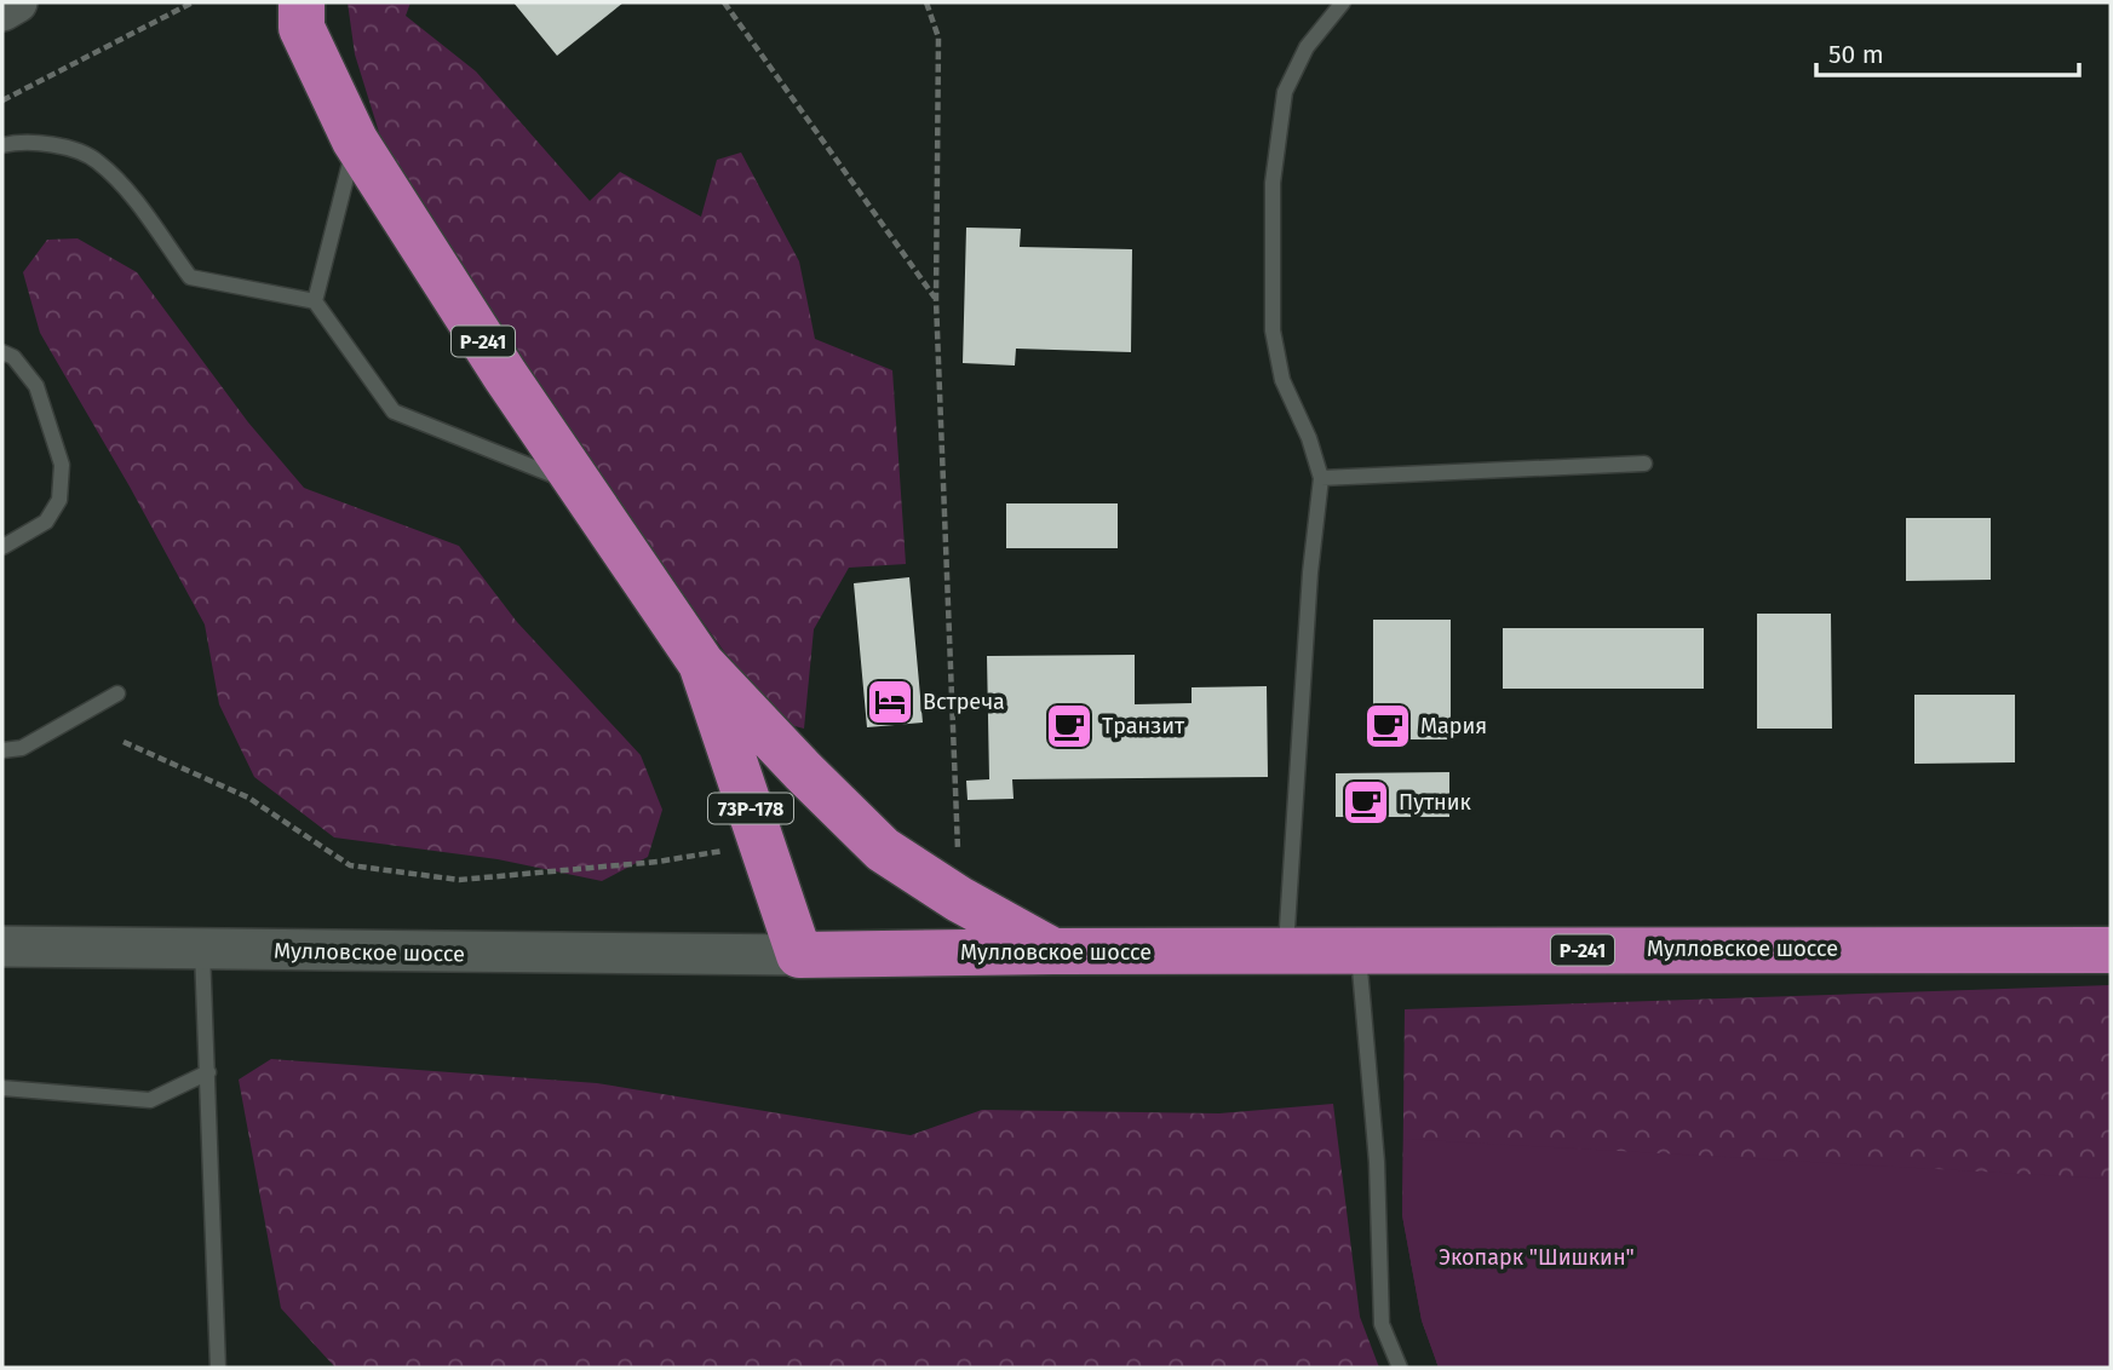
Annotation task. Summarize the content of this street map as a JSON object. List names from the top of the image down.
{
  "streets": {
    "highway": ["Р-241", "73Р-178", "Мулловское шоссе"]
  },
  "crossings": [
    ["Р-241", "73Р-178"],
    ["Р-241", "Мулловское шоссе"],
    ["73Р-178", "Мулловское шоссе"]
  ],
  "parks": ["Экопарк \"Шишкин\""],
  "places": {
    "hotel": ["Встреча"],
    "cafe": ["Транзит", "Мария", "Путник"]
  },
  "scale_bar": "50 m"
}
